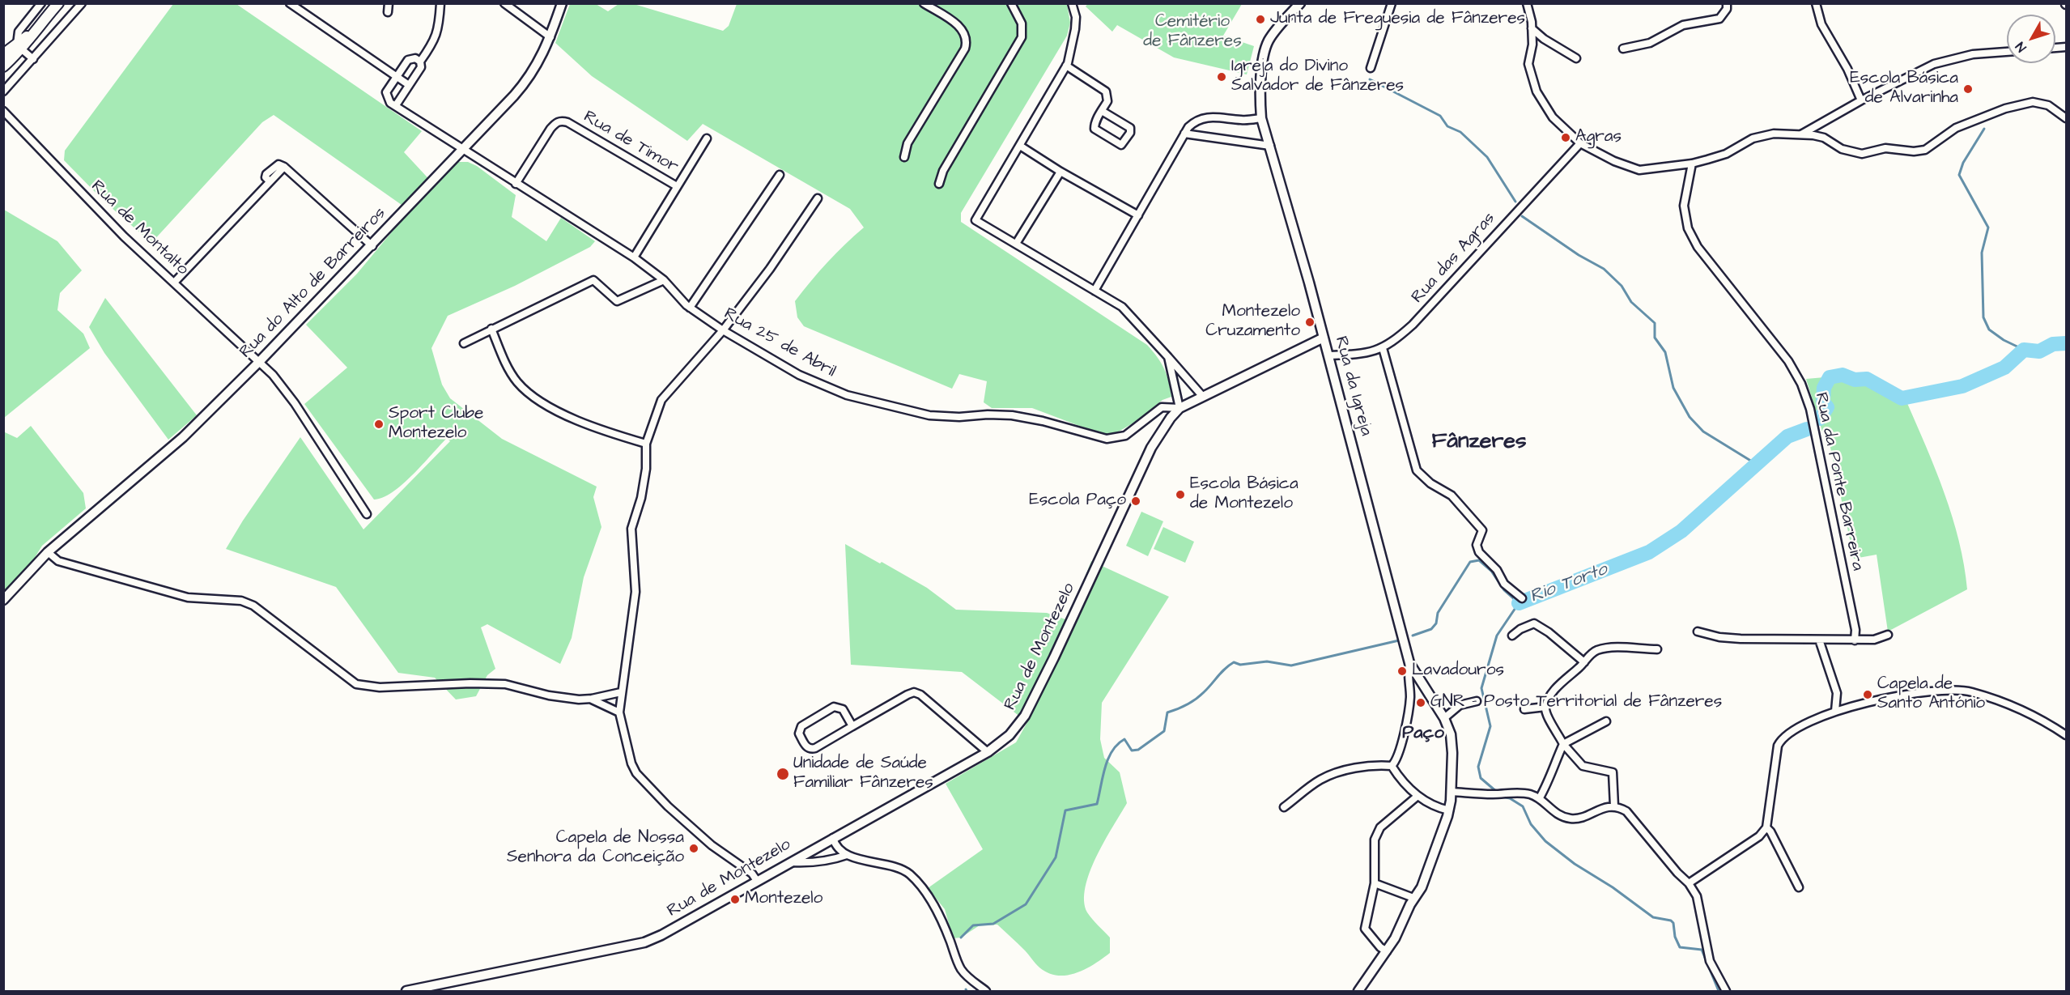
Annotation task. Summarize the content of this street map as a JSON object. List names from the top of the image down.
{
  "streets": {
    "street": [
      "Rua de Timor",
      "Rua de Montalto",
      "Rua das Agras",
      "Rua do Alto de Barreiros",
      "Rua 25 de Abril",
      "Rua da Igreja",
      "Rua da Ponte Barreira",
      "Rua de Montezelo"
    ]
  },
  "crossings": [
    ["Rua de Timor", "Rua 25 de Abril"],
    ["Rua de Montalto", "Rua do Alto de Barreiros"],
    ["Rua das Agras", "Rua da Igreja"],
    ["Rua do Alto de Barreiros", "Rua 25 de Abril"],
    ["Rua 25 de Abril", "Rua de Montezelo"],
    ["Rua da Igreja", "Rua de Montezelo"]
  ],
  "districts": ["Fânzeres", "Paço"],
  "water": ["Rio Torto"],
  "parks": ["Cemitério de Fânzeres"],
  "places": [
    "Junta de Freguesia de Fânzeres",
    "Igreja do Divino Salvador de Fânzeres",
    "Escola Básica de Alvarinha",
    "Agras",
    "Montezelo Cruzamento",
    "Sport Clube Montezelo",
    "Escola Básica de Montezelo",
    "Escola Paço",
    "Lavadouros",
    "Capela de Santo António",
    "GNR - Posto Territorial de Fânzeres",
    "Unidade de Saúde Familiar Fânzeres",
    "Capela de Nossa Senhora da Conceição",
    "Montezelo"
  ],
  "north": "bottom left"
}
